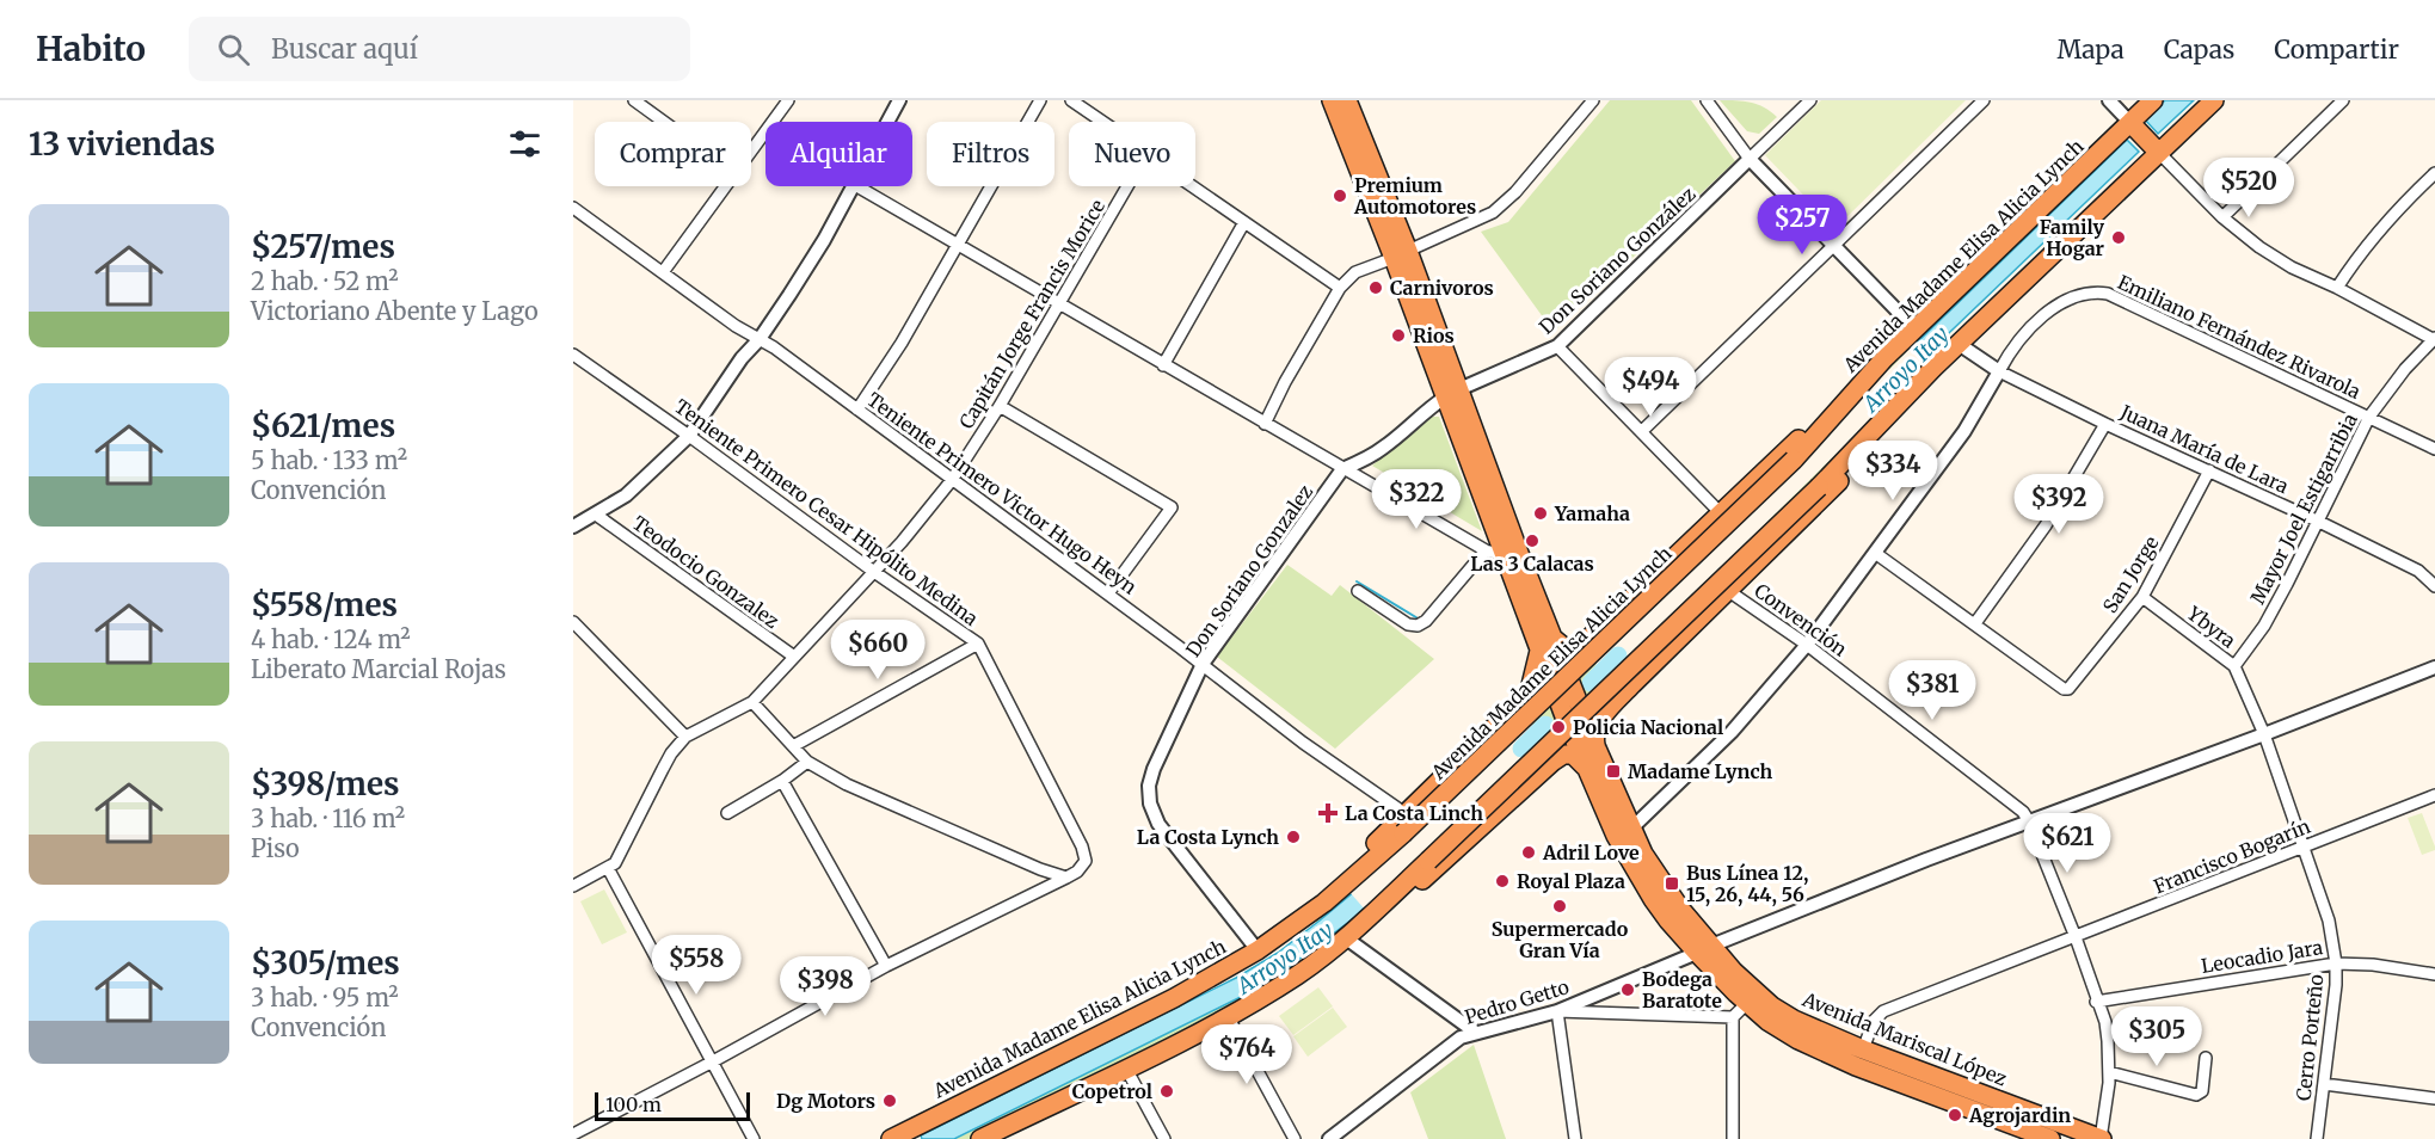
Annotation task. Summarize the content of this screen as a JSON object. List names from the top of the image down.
{
  "streets": {
    "highway": ["Avenida Madame Elisa Alicia Lynch", "Avenida Mariscal López"],
    "street": [
      "Don Soriano González",
      "Capitán Jorge Francis Morice",
      "Emiliano Fernández Rivarola",
      "Juana María de Lara",
      "Teniente Primero Victor Hugo Heyn",
      "Mayor Joel Estigarribia",
      "Teniente Primero Cesar Hipólito Medina",
      "Don Soriano Gonzalez",
      "Teodocio Gonzalez",
      "San Jorge",
      "Convención",
      "Ybyra",
      "Francisco Bogarín",
      "Leocadio Jara",
      "Pedro Getto",
      "Cerro Porteño"
    ]
  },
  "crossings": [
    ["Avenida Madame Elisa Alicia Lynch", "Don Soriano Gonzalez"],
    ["Don Soriano González", "Don Soriano Gonzalez"],
    ["Capitán Jorge Francis Morice", "Teniente Primero Victor Hugo Heyn"],
    ["Capitán Jorge Francis Morice", "Teniente Primero Cesar Hipólito Medina"],
    ["Capitán Jorge Francis Morice", "Teodocio Gonzalez"],
    ["Emiliano Fernández Rivarola", "Juana María de Lara"],
    ["Emiliano Fernández Rivarola", "Mayor Joel Estigarribia"],
    ["Emiliano Fernández Rivarola", "Convención"],
    ["Juana María de Lara", "Mayor Joel Estigarribia"],
    ["Juana María de Lara", "San Jorge"],
    ["Teniente Primero Victor Hugo Heyn", "Don Soriano Gonzalez"],
    ["Mayor Joel Estigarribia", "Ybyra"],
    ["San Jorge", "Ybyra"],
    ["Convención", "Francisco Bogarín"],
    ["Convención", "Leocadio Jara"],
    ["Convención", "Pedro Getto"],
    ["Convención", "Avenida Mariscal López"],
    ["Ybyra", "Pedro Getto"],
    ["Ybyra", "Cerro Porteño"],
    ["Francisco Bogarín", "Cerro Porteño"],
    ["Francisco Bogarín", "Avenida Mariscal López"],
    ["Leocadio Jara", "Cerro Porteño"],
    ["Pedro Getto", "Cerro Porteño"],
    ["Pedro Getto", "Avenida Mariscal López"]
  ],
  "water": ["Arroyo Itay"],
  "places": {
    "other": [
      "Premium Automotores",
      "Family Hogar",
      "Carnivoros",
      "Rios",
      "Yamaha",
      "Las 3 Calacas",
      "Policia Nacional",
      "La Costa Lynch",
      "Adril Love",
      "Royal Plaza",
      "Supermercado Gran Vía",
      "Bodega Baratote",
      "Copetrol",
      "Dg Motors",
      "Agrojardin"
    ],
    "transit": ["Madame Lynch", "Bus Línea 12, 15, 26, 44, 56"],
    "health": ["La Costa Linch"]
  },
  "scale_bar": "100 m",
  "page": {
    "header": "Habito",
    "search": "Buscar aquí",
    "nav": ["Mapa", "Capas", "Compartir"],
    "heading": "13 viviendas",
    "chip": [
      "Comprar",
      "Alquilar",
      "Filtros",
      "Nuevo"
    ],
    "price": [
      "$520",
      "$257",
      "$494",
      "$334",
      "$322",
      "$392",
      "$660",
      "$381",
      "$621",
      "$558",
      "$398",
      "$305",
      "$764"
    ],
    "list": [
      {
        "name": "$257/mes",
        "note": "2 hab. · 52 m² · Victoriano Abente y Lago"
      },
      {
        "name": "$621/mes",
        "note": "5 hab. · 133 m² · Convención"
      },
      {
        "name": "$558/mes",
        "note": "4 hab. · 124 m² · Liberato Marcial Rojas"
      },
      {
        "name": "$398/mes",
        "note": "3 hab. · 116 m² · Piso"
      },
      {
        "name": "$305/mes",
        "note": "3 hab. · 95 m² · Convención"
      }
    ],
    "scale": "100 m"
  }
}
